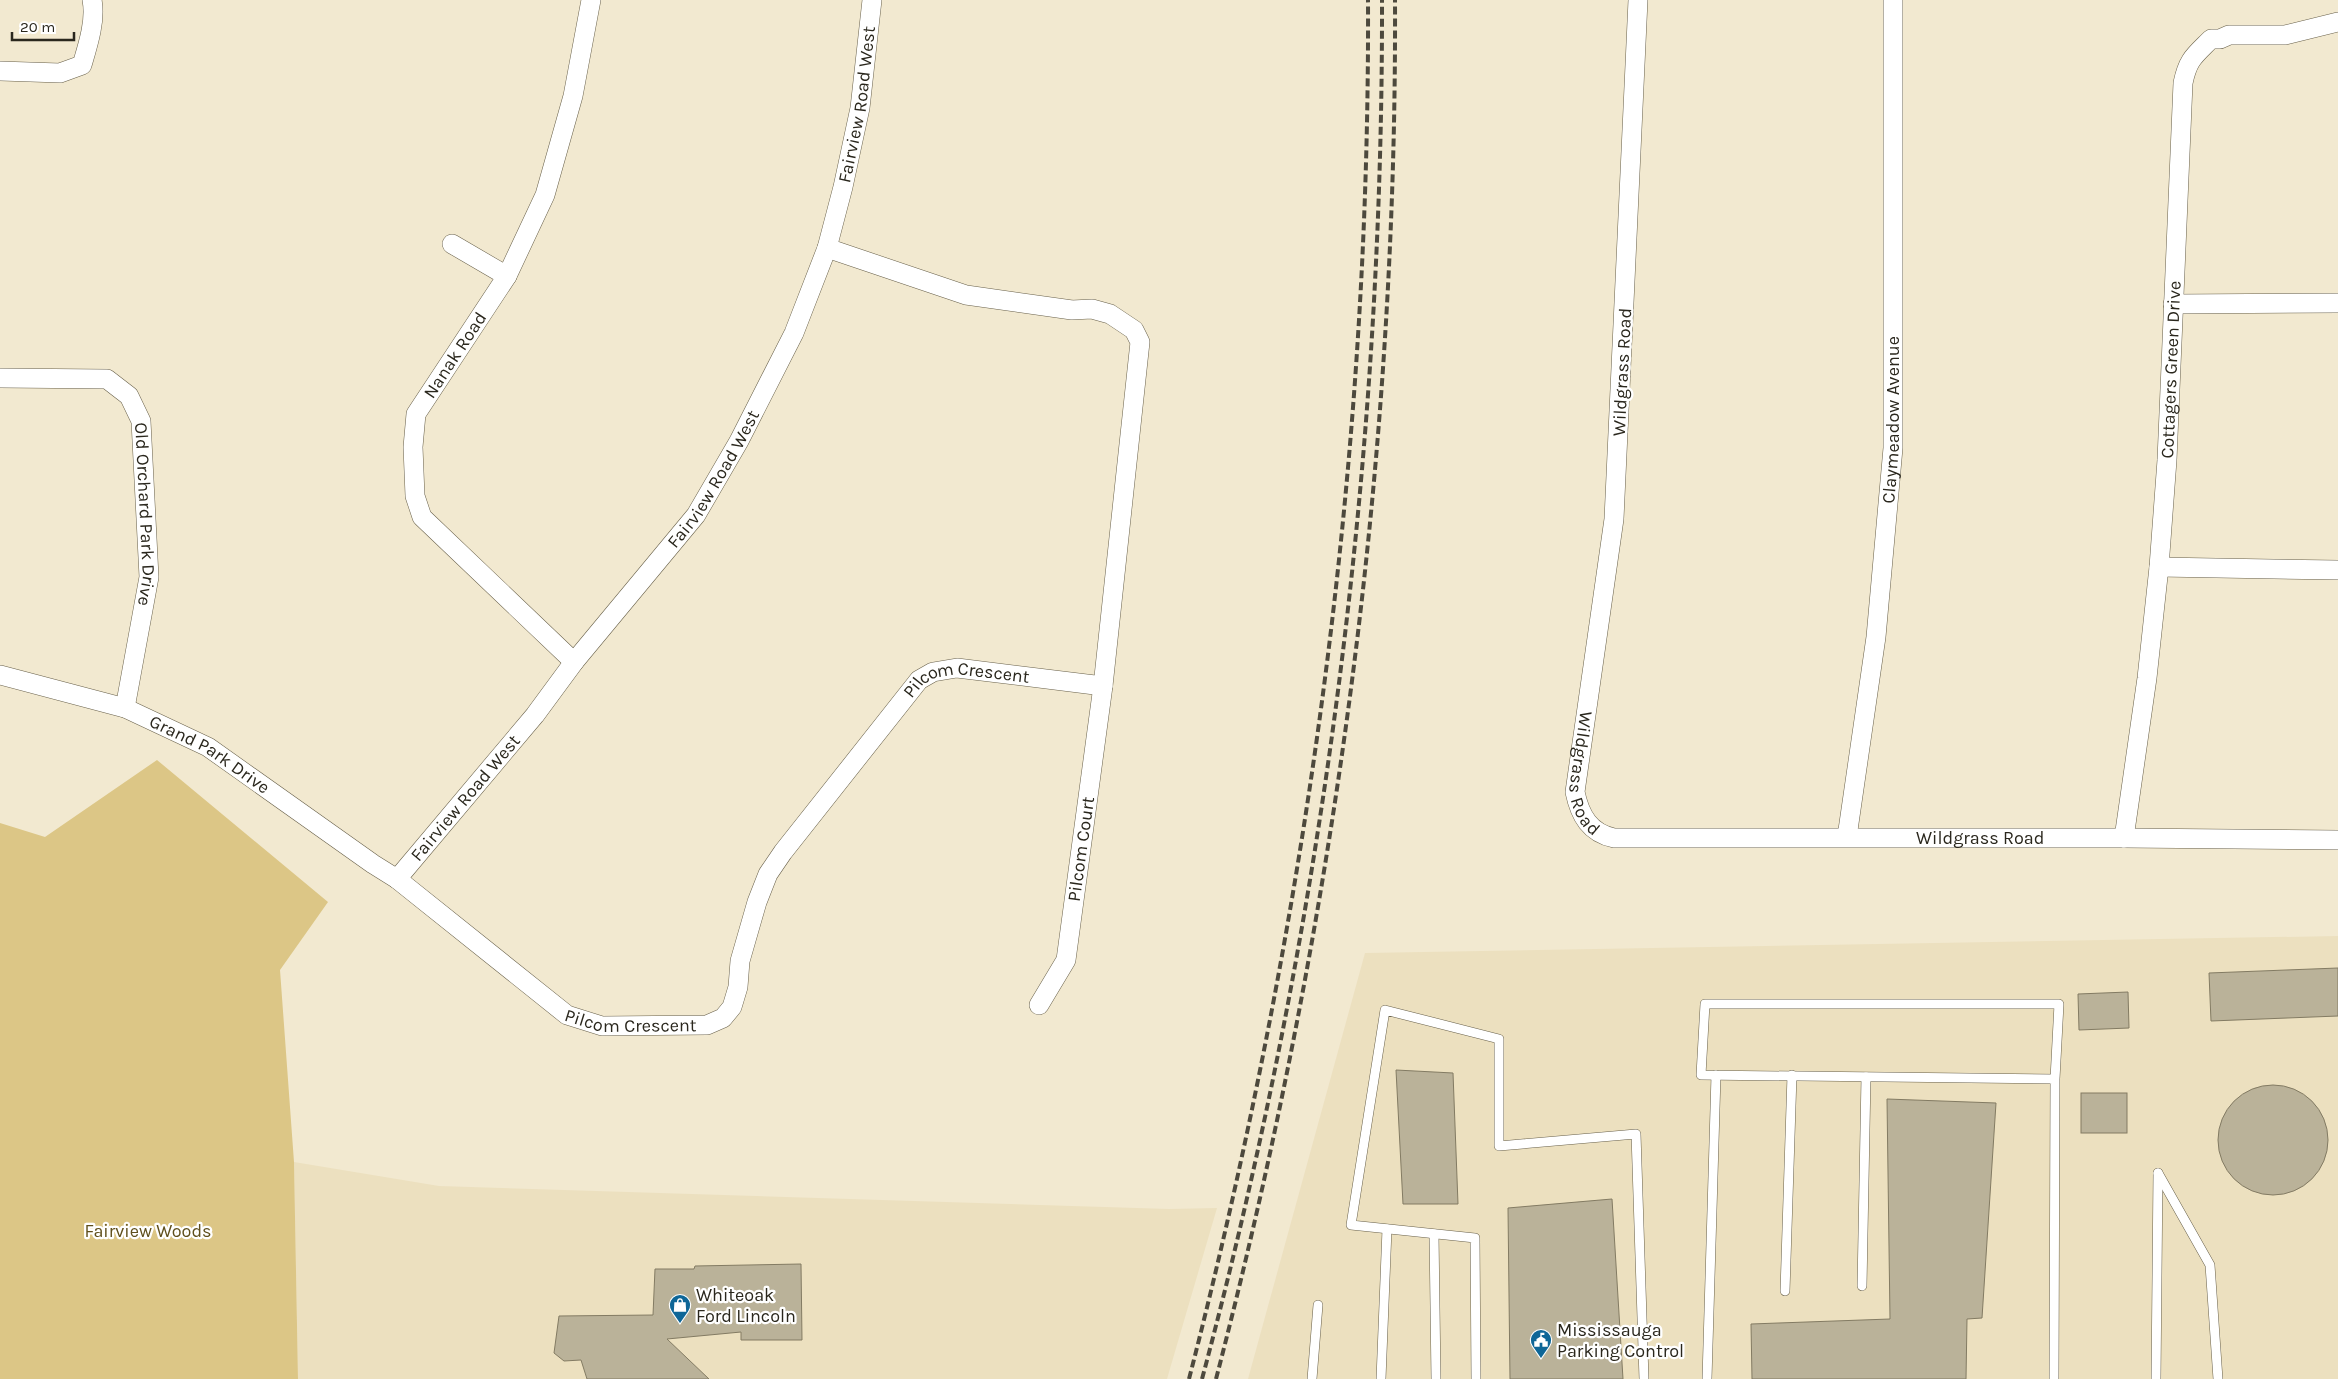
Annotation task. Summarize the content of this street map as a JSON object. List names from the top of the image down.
{
  "streets": {
    "street": [
      "Fairview Road West",
      "Nanak Road",
      "Cottagers Green Drive",
      "Wildgrass Road",
      "Claymeadow Avenue",
      "Old Orchard Park Drive",
      "Pilcom Crescent",
      "Grand Park Drive",
      "Pilcom Court"
    ]
  },
  "crossings": [
    ["Fairview Road West", "Nanak Road"],
    ["Fairview Road West", "Pilcom Crescent"],
    ["Fairview Road West", "Grand Park Drive"],
    ["Cottagers Green Drive", "Wildgrass Road"],
    ["Wildgrass Road", "Claymeadow Avenue"],
    ["Old Orchard Park Drive", "Grand Park Drive"],
    ["Pilcom Crescent", "Grand Park Drive"],
    ["Pilcom Crescent", "Pilcom Court"]
  ],
  "parks": ["Fairview Woods"],
  "places": {
    "shop": ["Whiteoak Ford Lincoln"],
    "public building": ["Mississauga Parking Control"]
  },
  "scale_bar": "20 m"
}
